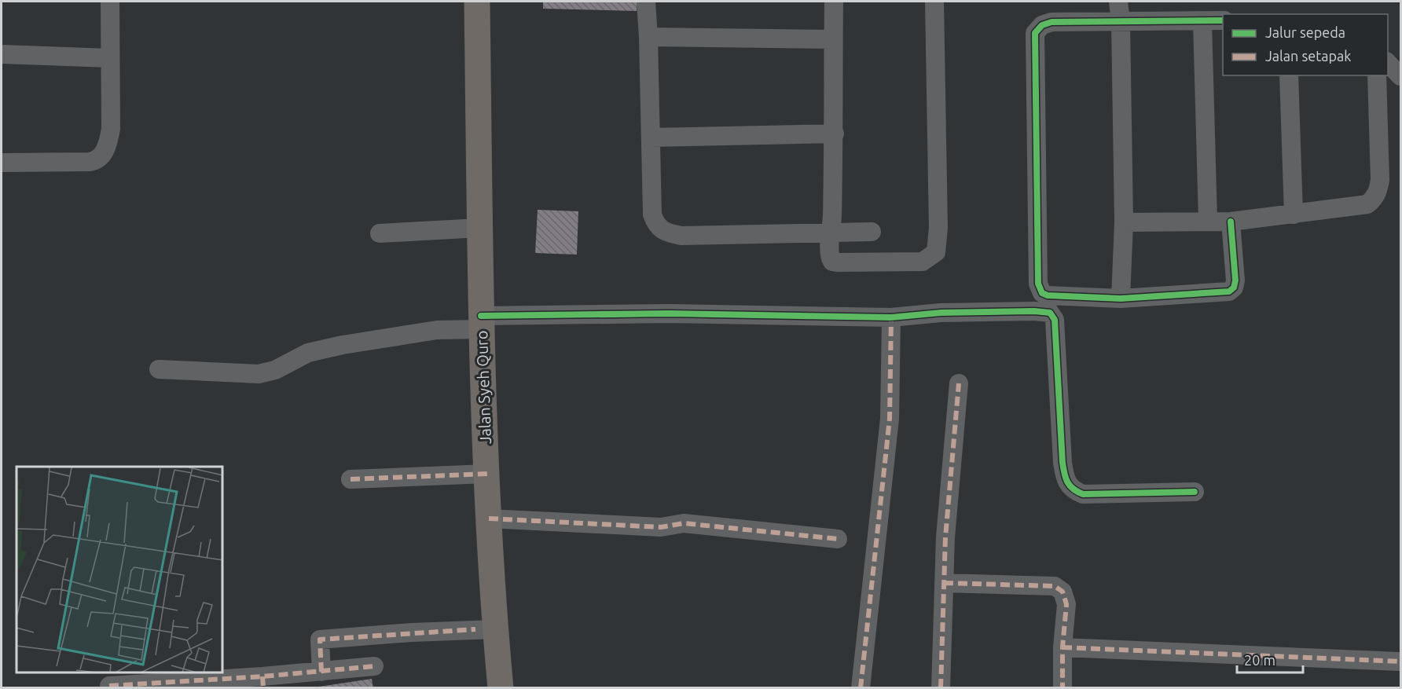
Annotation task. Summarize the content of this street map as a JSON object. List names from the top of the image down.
{
  "streets": {
    "main road": ["Jalan Syeh Quro"]
  },
  "legend": ["Jalur sepeda", "Jalan setapak"],
  "scale_bar": "20 m"
}
